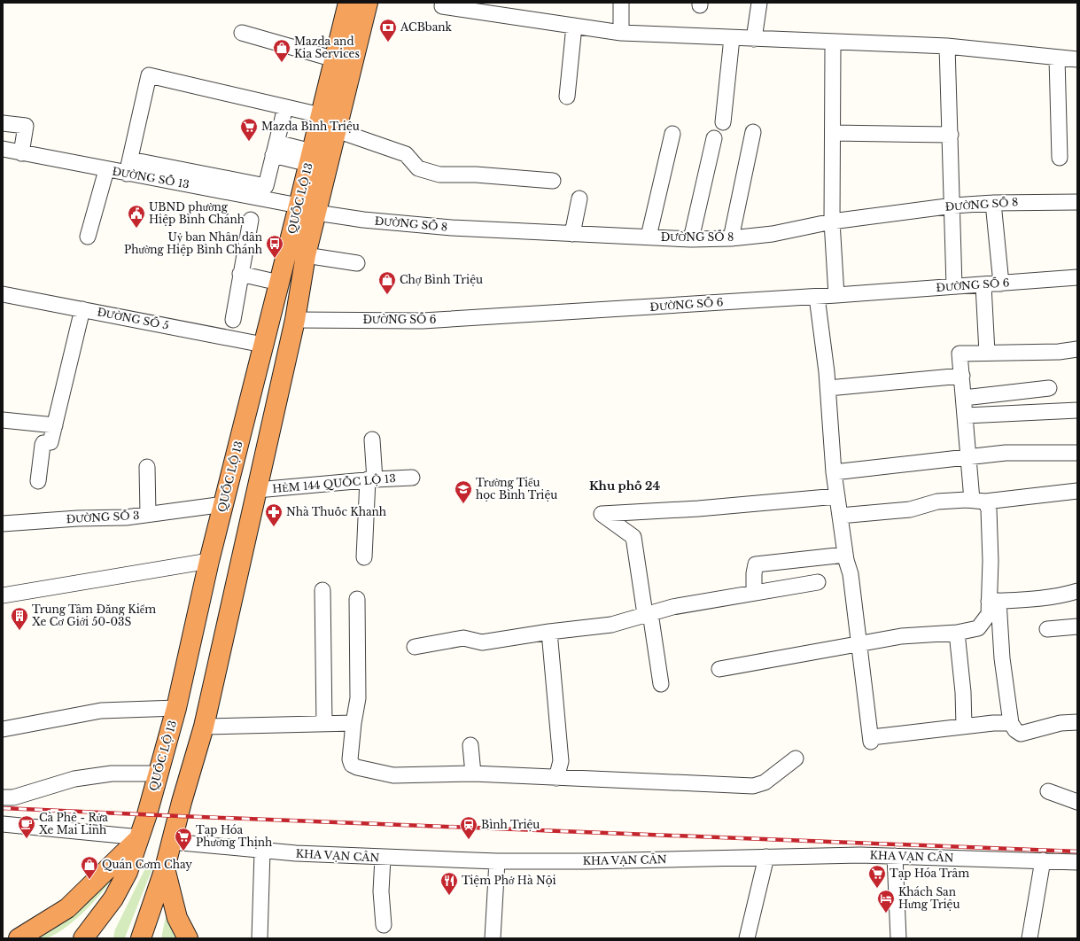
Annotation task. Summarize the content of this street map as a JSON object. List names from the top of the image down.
{
  "streets": {
    "highway": ["QUỐC LỘ 13"],
    "street": [
      "ĐƯỜNG SỐ 13",
      "ĐƯỜNG SỐ 8",
      "ĐƯỜNG SỐ 6",
      "ĐƯỜNG SỐ 5",
      "HẺM 144 QUỐC LỘ 13",
      "ĐƯỜNG SỐ 3",
      "KHA VẠN CÂN"
    ]
  },
  "crossings": [
    ["ĐƯỜNG SỐ 13", "QUỐC LỘ 13"],
    ["ĐƯỜNG SỐ 13", "ĐƯỜNG SỐ 8"],
    ["QUỐC LỘ 13", "ĐƯỜNG SỐ 8"],
    ["QUỐC LỘ 13", "ĐƯỜNG SỐ 6"],
    ["QUỐC LỘ 13", "ĐƯỜNG SỐ 5"],
    ["QUỐC LỘ 13", "HẺM 144 QUỐC LỘ 13"],
    ["QUỐC LỘ 13", "ĐƯỜNG SỐ 3"],
    ["QUỐC LỘ 13", "KHA VẠN CÂN"]
  ],
  "districts": ["Khu phố 24"],
  "places": {
    "bank": ["ACBbank"],
    "shop": ["Mazda and Kia Services", "Chợ Bình Triệu", "Quán Cơm Chay"],
    "supermarket": ["Mazda Bình Triệu", "Tạp Hóa Phương Thịnh", "Tạp Hóa Trâm"],
    "public building": ["UBND phường Hiệp Bình Chánh"],
    "bus stop": ["Uỷ ban Nhân dân Phường Hiệp Bình Chánh"],
    "school or university": ["Trường Tiểu học Bình Triệu"],
    "pharmacy": ["Nhà Thuốc Khanh"],
    "building": ["Trung Tâm Đăng Kiểm Xe Cơ Giới 50-03S"],
    "cafe": ["Cà Phê - Rửa Xe Mai Linh"],
    "station": ["Bình Triệu"],
    "restaurant": ["Tiệm Phở Hà Nội"],
    "hotel": ["Khách Sạn Hưng Triệu"]
  }
}
